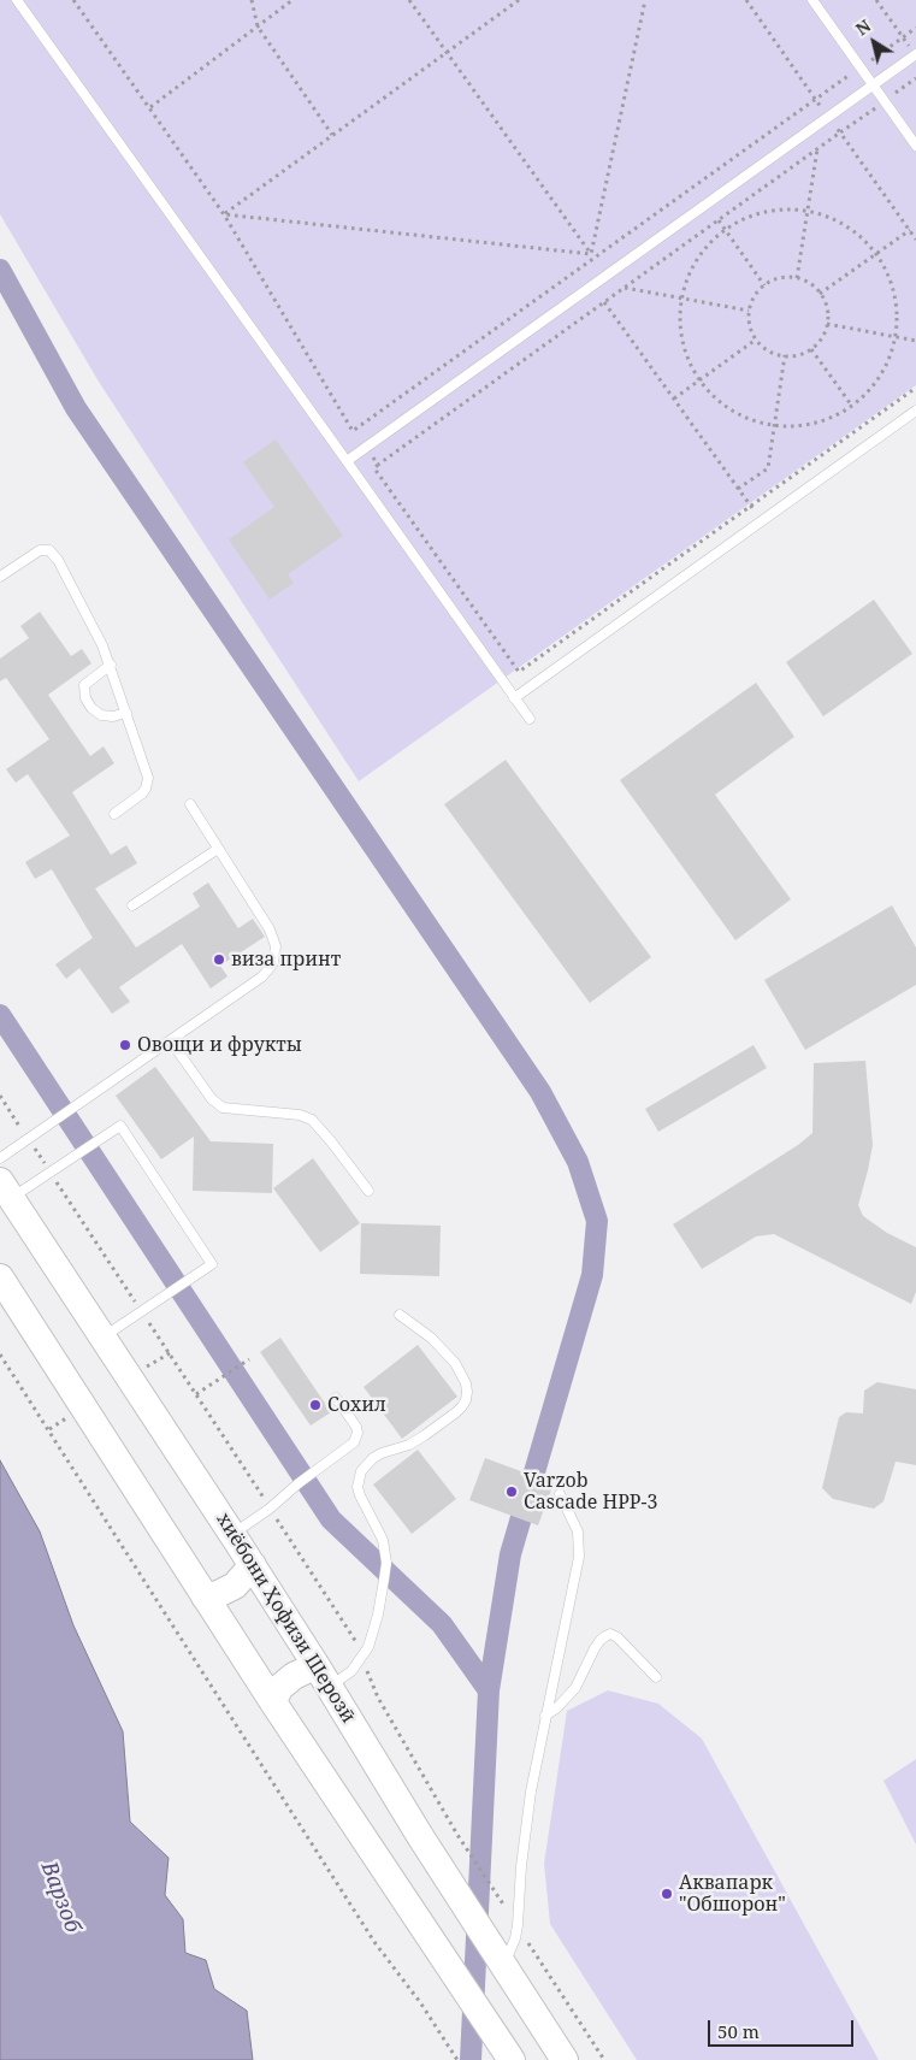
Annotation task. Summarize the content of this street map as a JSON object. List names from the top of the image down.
{
  "streets": {
    "main road": ["хиёбони Ҳофизи Шерозӣ"]
  },
  "water": ["Варзоб"],
  "places": [
    "виза принт",
    "Овощи и фрукты",
    "Сохил",
    "Varzob Cascade HPP-3",
    "Аквапарк \"Обшорон\""
  ],
  "scale_bar": "50 m",
  "north": "top left"
}
